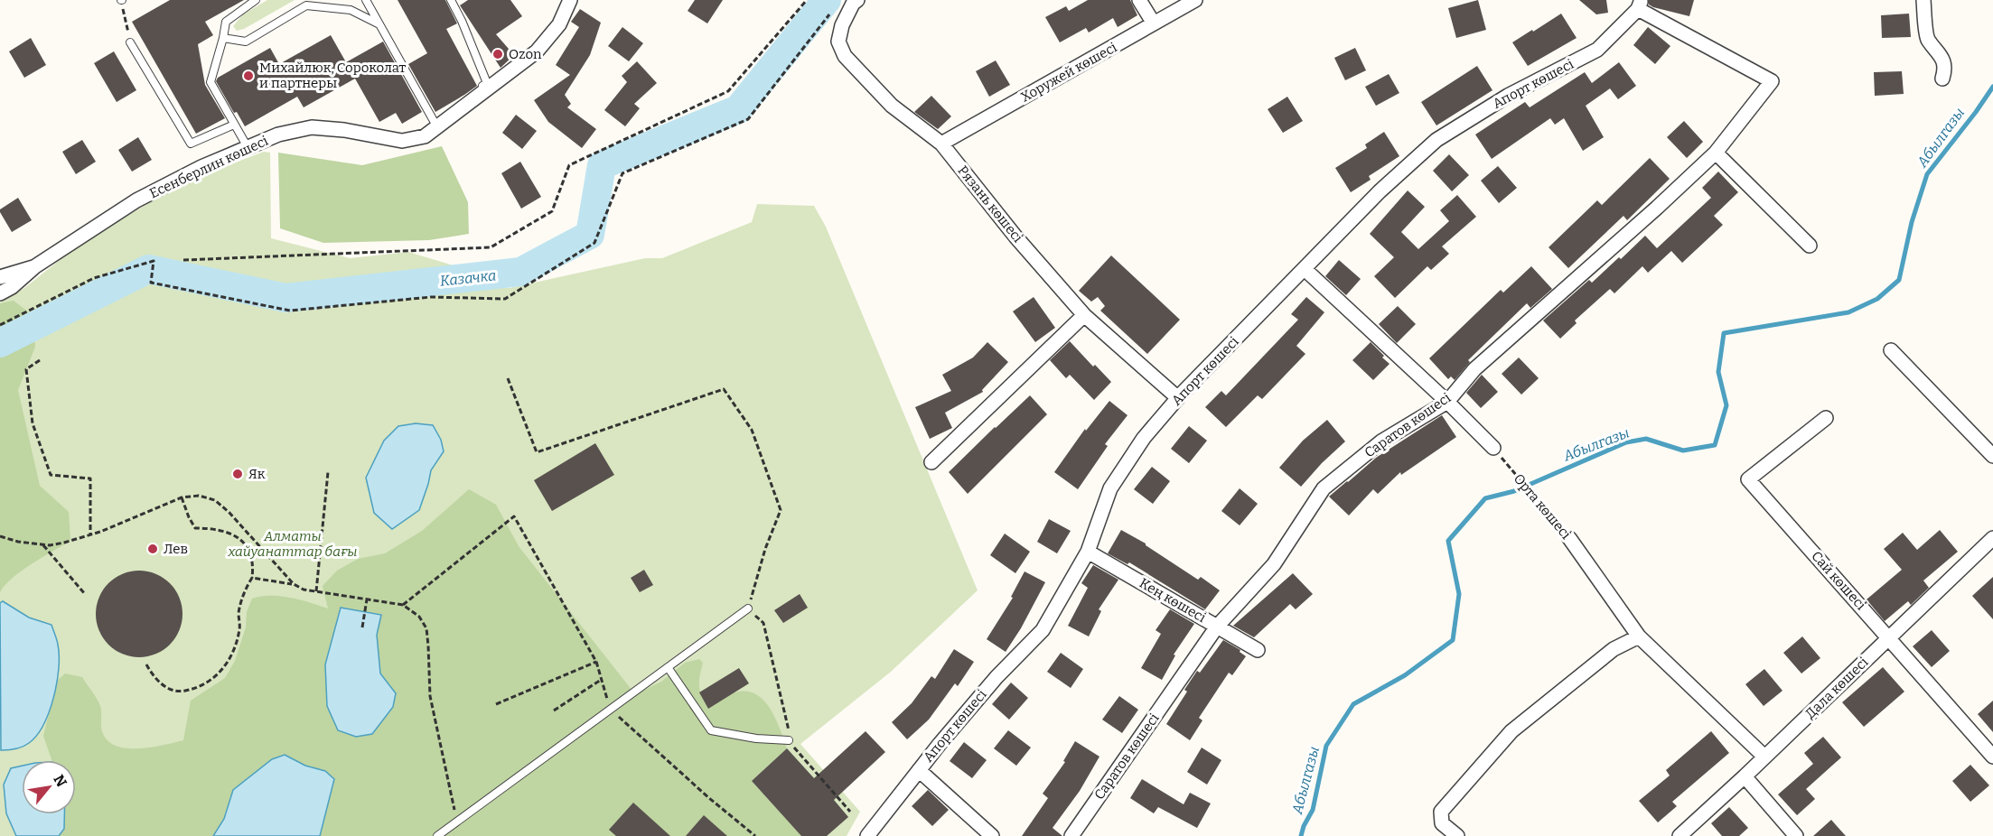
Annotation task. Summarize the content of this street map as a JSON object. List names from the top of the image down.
{
  "streets": {
    "street": [
      "Хоружей көшесі",
      "Апорт көшесі",
      "Есенберлин көшесі",
      "Рязань көшесі",
      "Саратов көшесі",
      "Орта көшесі",
      "Сай көшесі",
      "Кең көшесі",
      "Дала көшесі"
    ]
  },
  "crossings": [
    ["Хоружей көшесі", "Рязань көшесі"],
    ["Апорт көшесі", "Рязань көшесі"],
    ["Апорт көшесі", "Саратов көшесі"],
    ["Апорт көшесі", "Кең көшесі"],
    ["Саратов көшесі", "Кең көшесі"],
    ["Орта көшесі", "Дала көшесі"],
    ["Сай көшесі", "Дала көшесі"]
  ],
  "water": ["Абылгазы", "Казачка"],
  "parks": ["Алматы хайуанаттар бағы"],
  "places": [
    "Ozon",
    "Михайлюк, Сороколат и партнеры",
    "Як",
    "Лев"
  ],
  "north": "top right"
}
